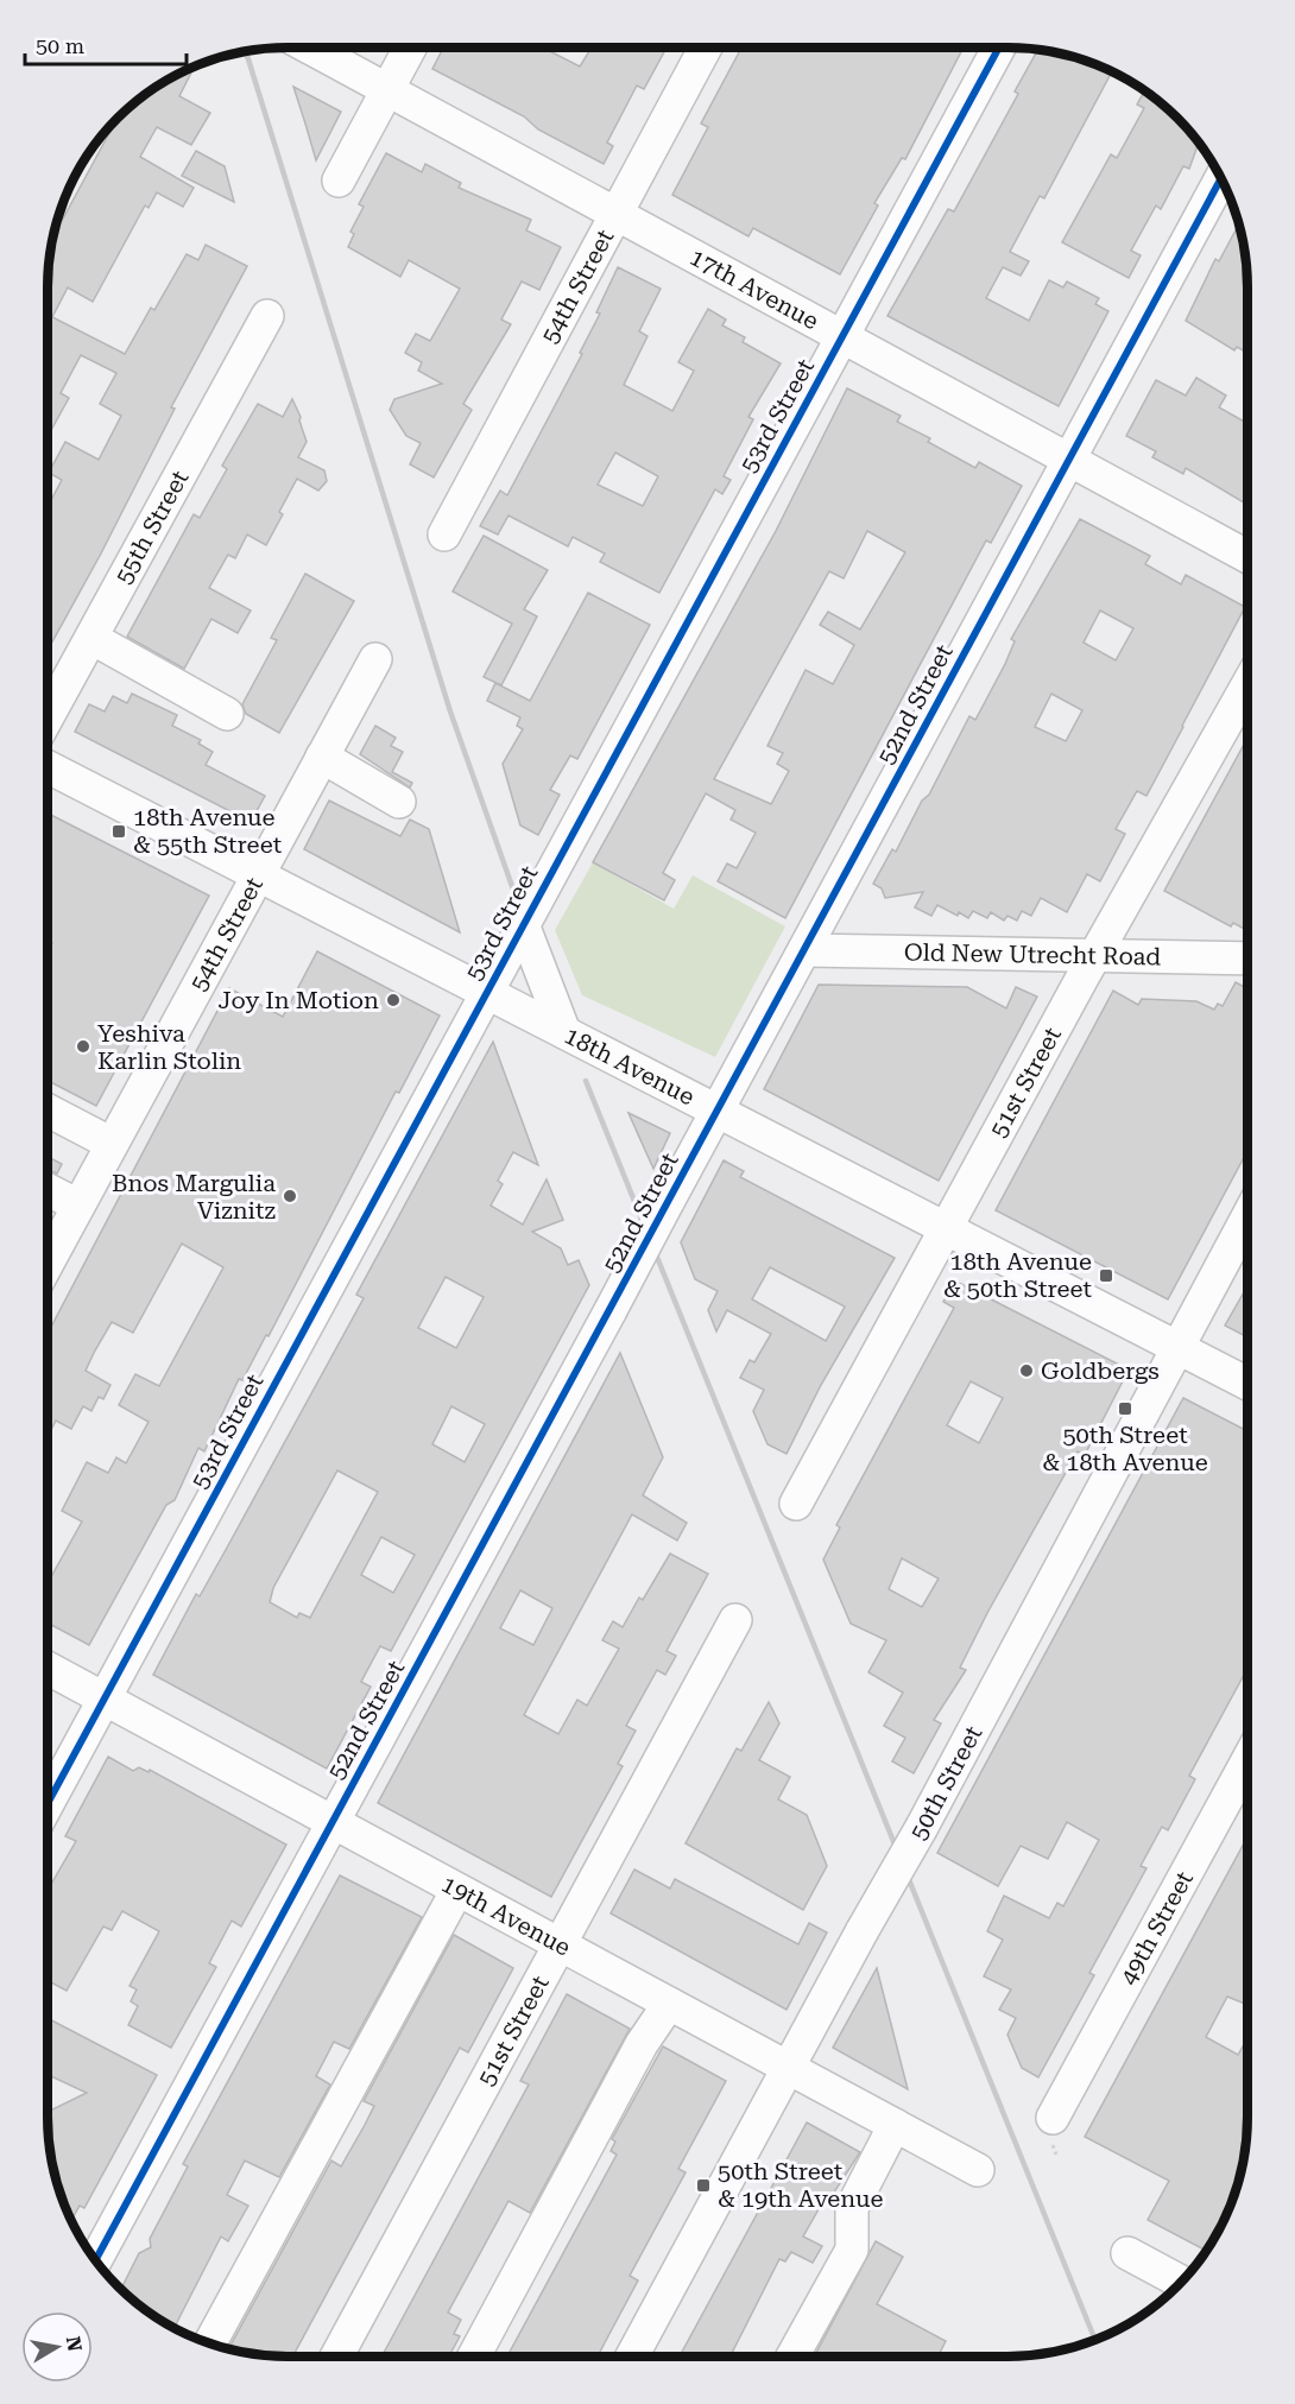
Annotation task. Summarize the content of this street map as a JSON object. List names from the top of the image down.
{
  "streets": {
    "street": [
      "54th Street",
      "17th Avenue",
      "53rd Street",
      "55th Street",
      "52nd Street",
      "Old New Utrecht Road",
      "18th Avenue",
      "51st Street",
      "50th Street",
      "19th Avenue",
      "49th Street"
    ]
  },
  "crossings": [
    ["54th Street", "17th Avenue"],
    ["54th Street", "18th Avenue"],
    ["17th Avenue", "53rd Street"],
    ["17th Avenue", "52nd Street"],
    ["53rd Street", "18th Avenue"],
    ["53rd Street", "19th Avenue"],
    ["52nd Street", "Old New Utrecht Road"],
    ["52nd Street", "18th Avenue"],
    ["52nd Street", "19th Avenue"],
    ["Old New Utrecht Road", "51st Street"],
    ["18th Avenue", "51st Street"],
    ["18th Avenue", "50th Street"],
    ["51st Street", "19th Avenue"],
    ["50th Street", "19th Avenue"]
  ],
  "places": {
    "transit": [
      "18th Avenue & 55th Street",
      "18th Avenue & 50th Street",
      "50th Street & 18th Avenue",
      "50th Street & 19th Avenue"
    ],
    "other": [
      "Joy In Motion",
      "Yeshiva Karlin Stolin",
      "Bnos Margulia Viznitz",
      "Goldbergs"
    ]
  },
  "scale_bar": "50 m",
  "north": "right"
}
